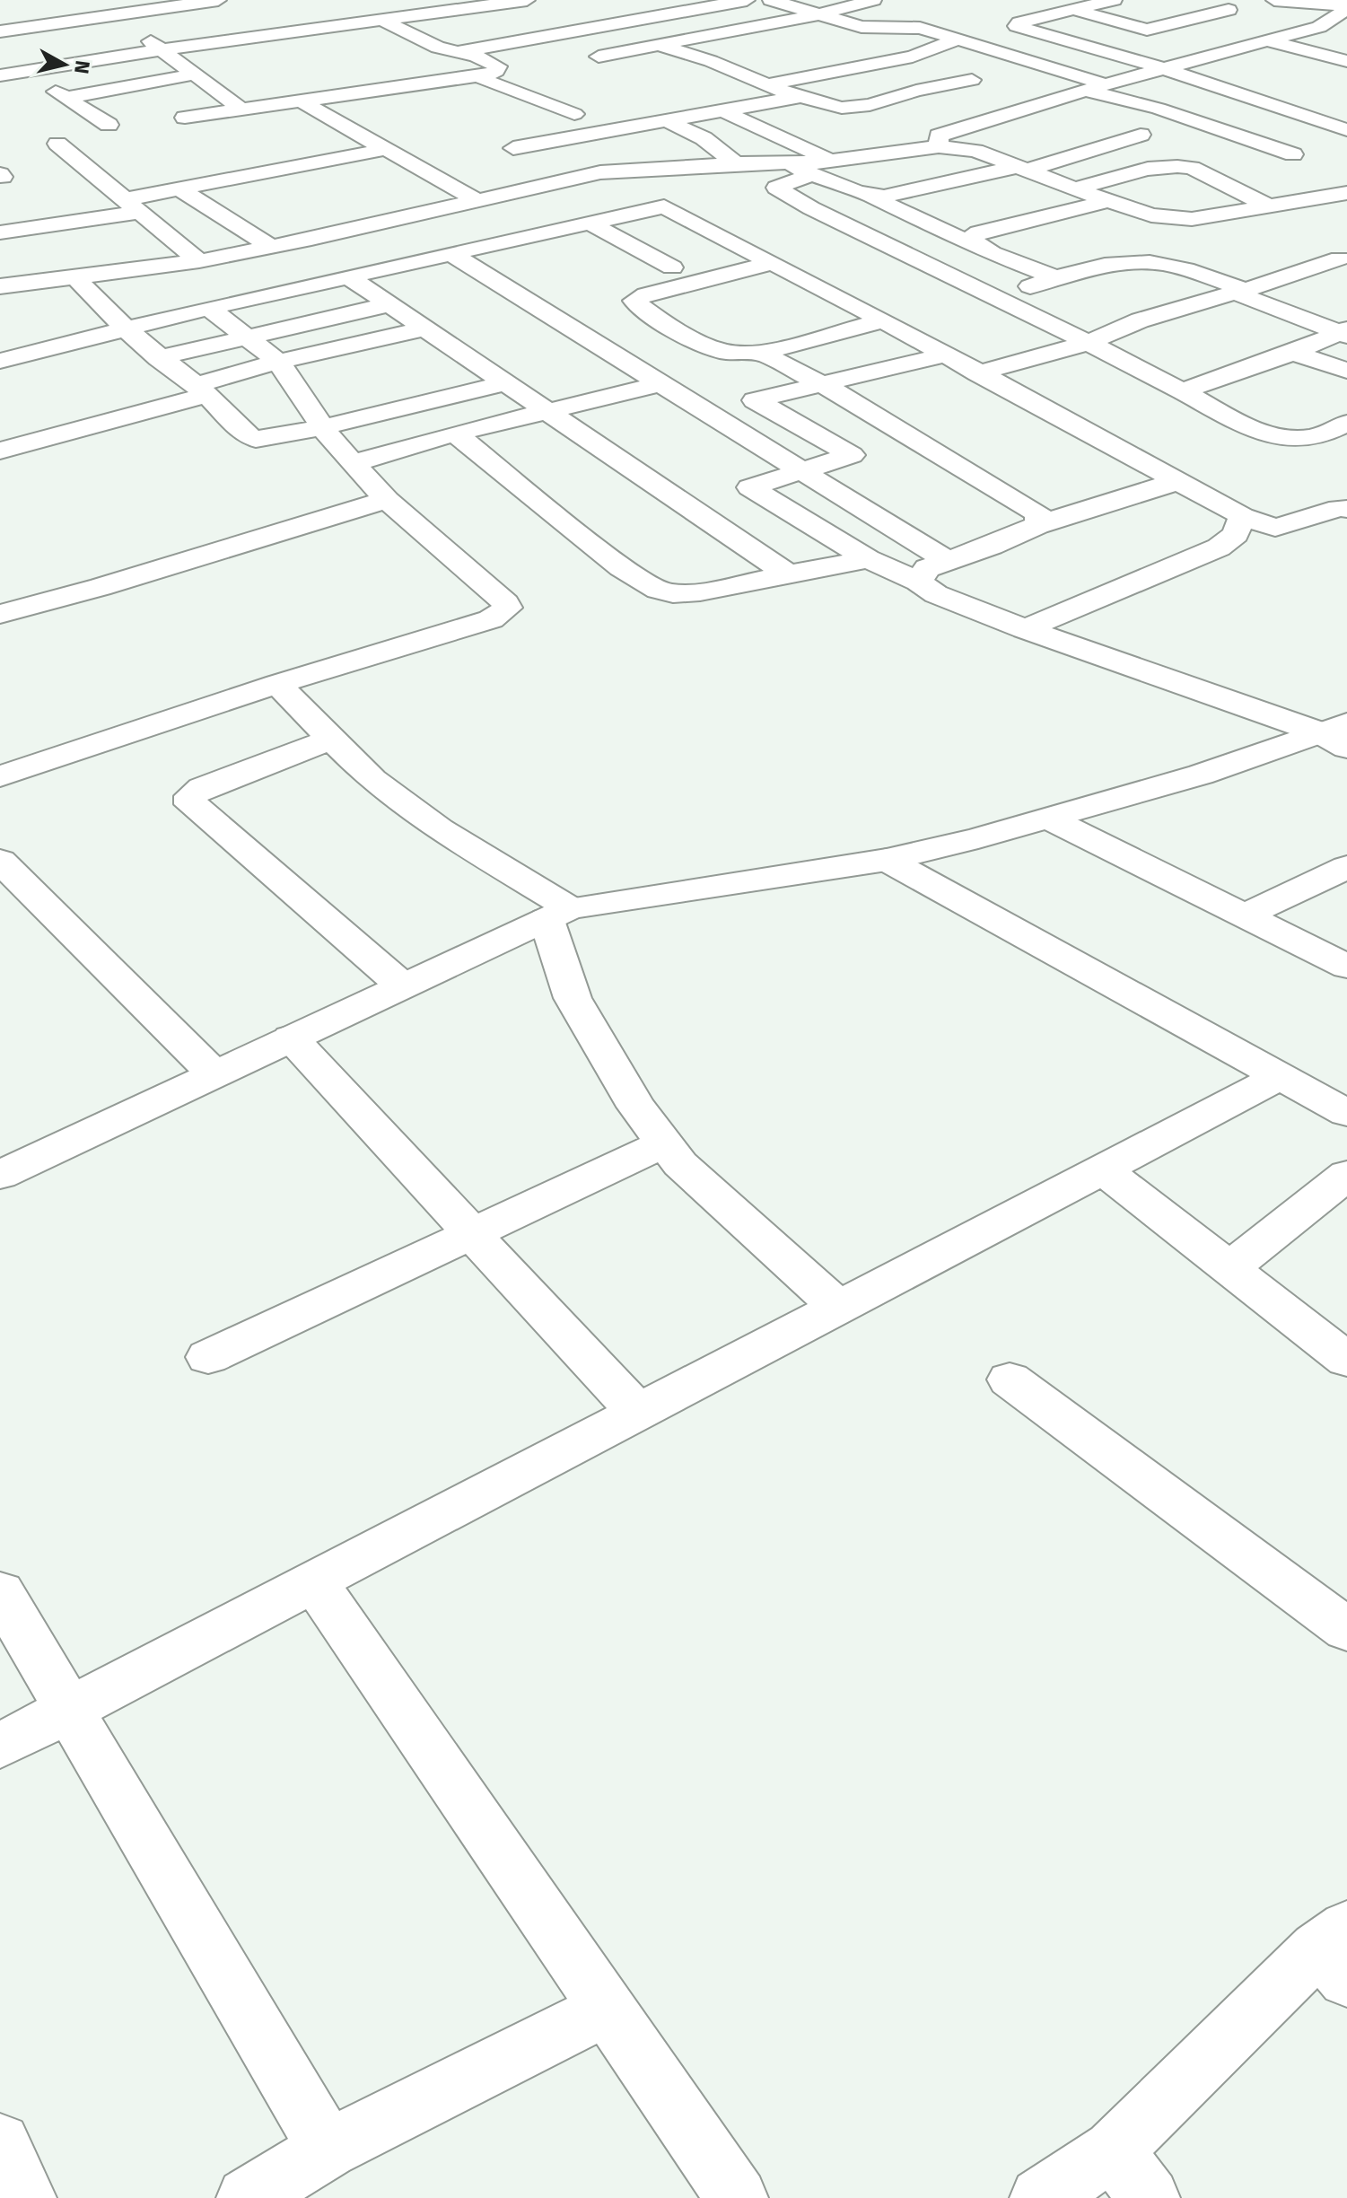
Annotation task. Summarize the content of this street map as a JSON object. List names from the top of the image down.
{
  "north": "right"
}
